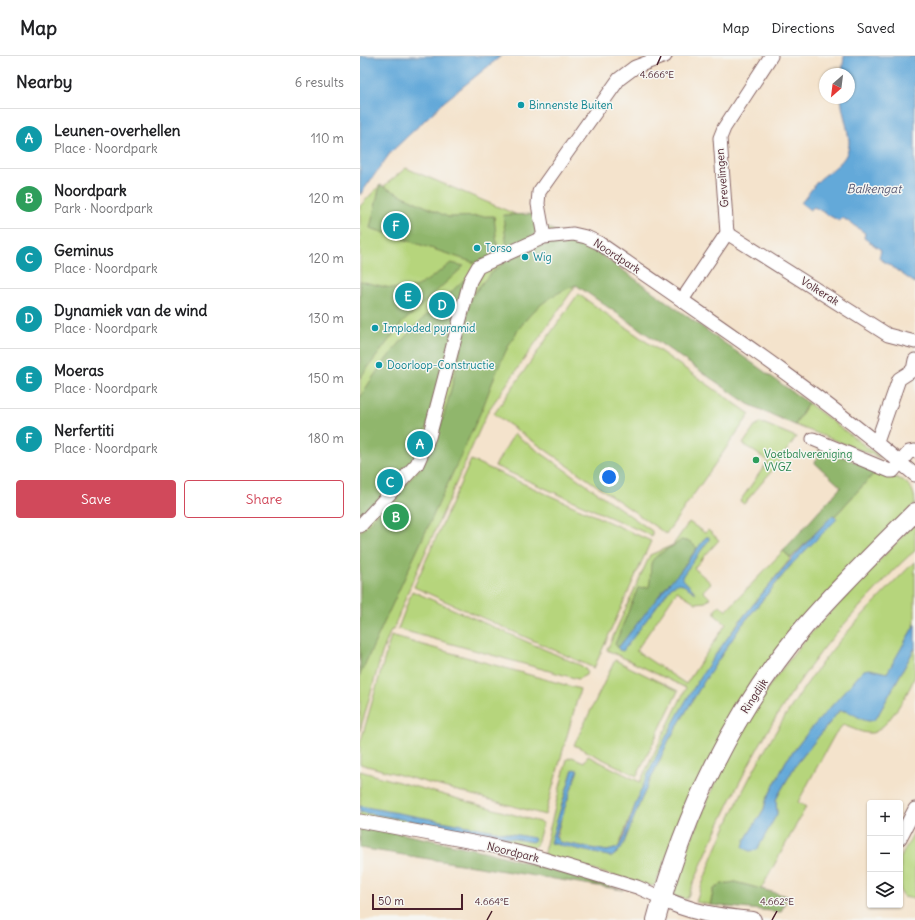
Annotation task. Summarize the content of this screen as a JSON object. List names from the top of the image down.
{
  "streets": {
    "main road": ["Ringdijk"],
    "street": ["Grevelingen", "Noordpark", "Volkerak"]
  },
  "crossings": [
    ["Grevelingen", "Volkerak"],
    ["Noordpark", "Ringdijk"]
  ],
  "water": ["Balkengat"],
  "places": [
    "Binnenste Buiten",
    "Torso",
    "Wig",
    "Imploded pyramid",
    "Doorloop-Constructie",
    "Voetbalvereniging VVGZ"
  ],
  "scale_bar": "50 m",
  "north": "bottom left",
  "page": {
    "header": "Map",
    "nav": ["Map", "Directions", "Saved"],
    "heading": ["Nearby", "6 results"],
    "list": [
      {
        "mark": "A",
        "name": "Leunen-overhellen",
        "note": "Place · Noordpark",
        "value": "110 m"
      },
      {
        "mark": "B",
        "name": "Noordpark",
        "note": "Park · Noordpark",
        "value": "120 m"
      },
      {
        "mark": "C",
        "name": "Geminus",
        "note": "Place · Noordpark",
        "value": "120 m"
      },
      {
        "mark": "D",
        "name": "Dynamiek van de wind",
        "note": "Place · Noordpark",
        "value": "130 m"
      },
      {
        "mark": "E",
        "name": "Moeras",
        "note": "Place · Noordpark",
        "value": "150 m"
      },
      {
        "mark": "F",
        "name": "Nerfertiti",
        "note": "Place · Noordpark",
        "value": "180 m"
      }
    ],
    "pins": [
      "F",
      "E",
      "D",
      "A",
      "C",
      "B"
    ],
    "buttons": ["Save", "Share"],
    "map_buttons": ["+", "−"],
    "scale": "50 m"
  },
  "coordinates": ["4.666°E", "4.664°E", "4.662°E"]
}
